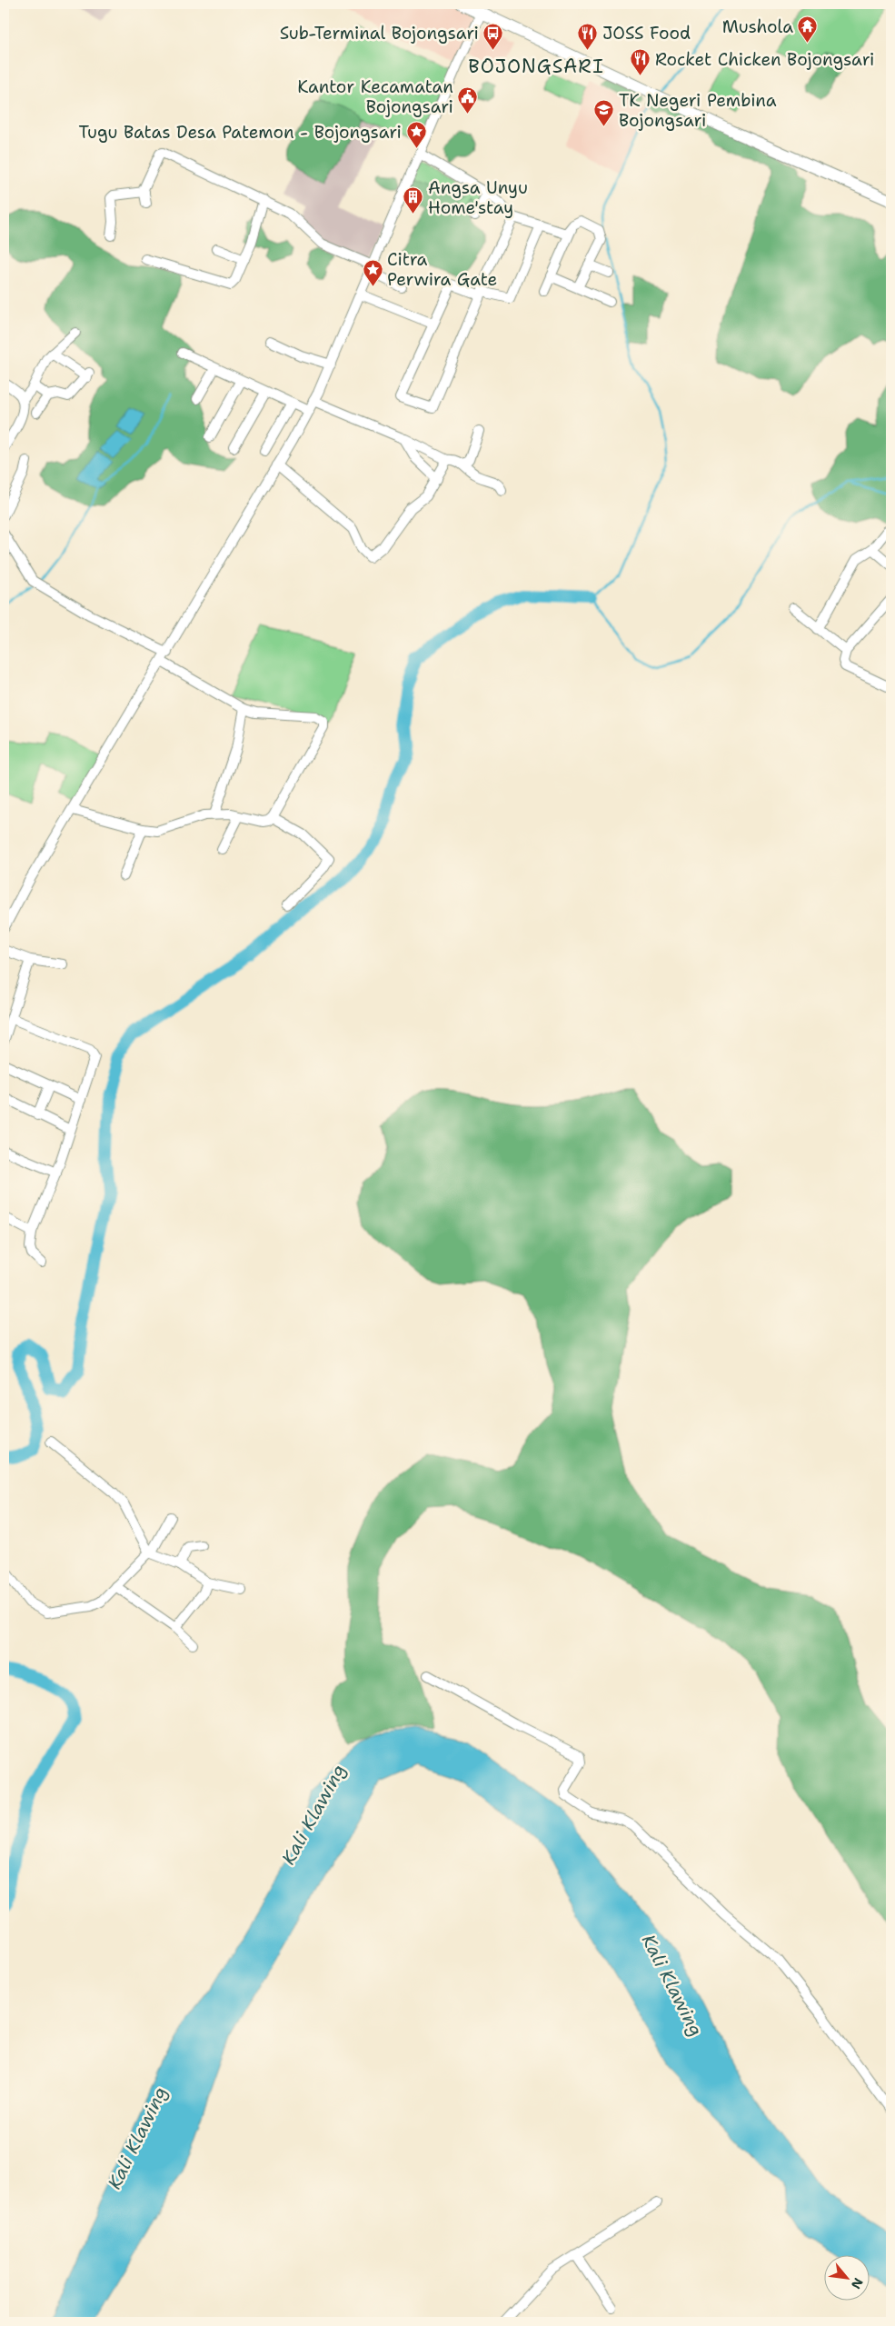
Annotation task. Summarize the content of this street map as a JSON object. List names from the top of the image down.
{
  "districts": ["BOJONGSARI"],
  "water": ["Kali Klawing"],
  "places": {
    "temple": ["Mushola"],
    "bus stop": ["Sub-Terminal Bojongsari"],
    "restaurant": ["JOSS Food", "Rocket Chicken Bojongsari"],
    "public building": ["Kantor Kecamatan Bojongsari"],
    "school or university": ["TK Negeri Pembina Bojongsari"],
    "place": ["Tugu Batas Desa Patemon - Bojongsari", "Citra Perwira Gate"],
    "building": ["Angsa Unyu Home'stay"]
  },
  "north": "bottom right"
}
